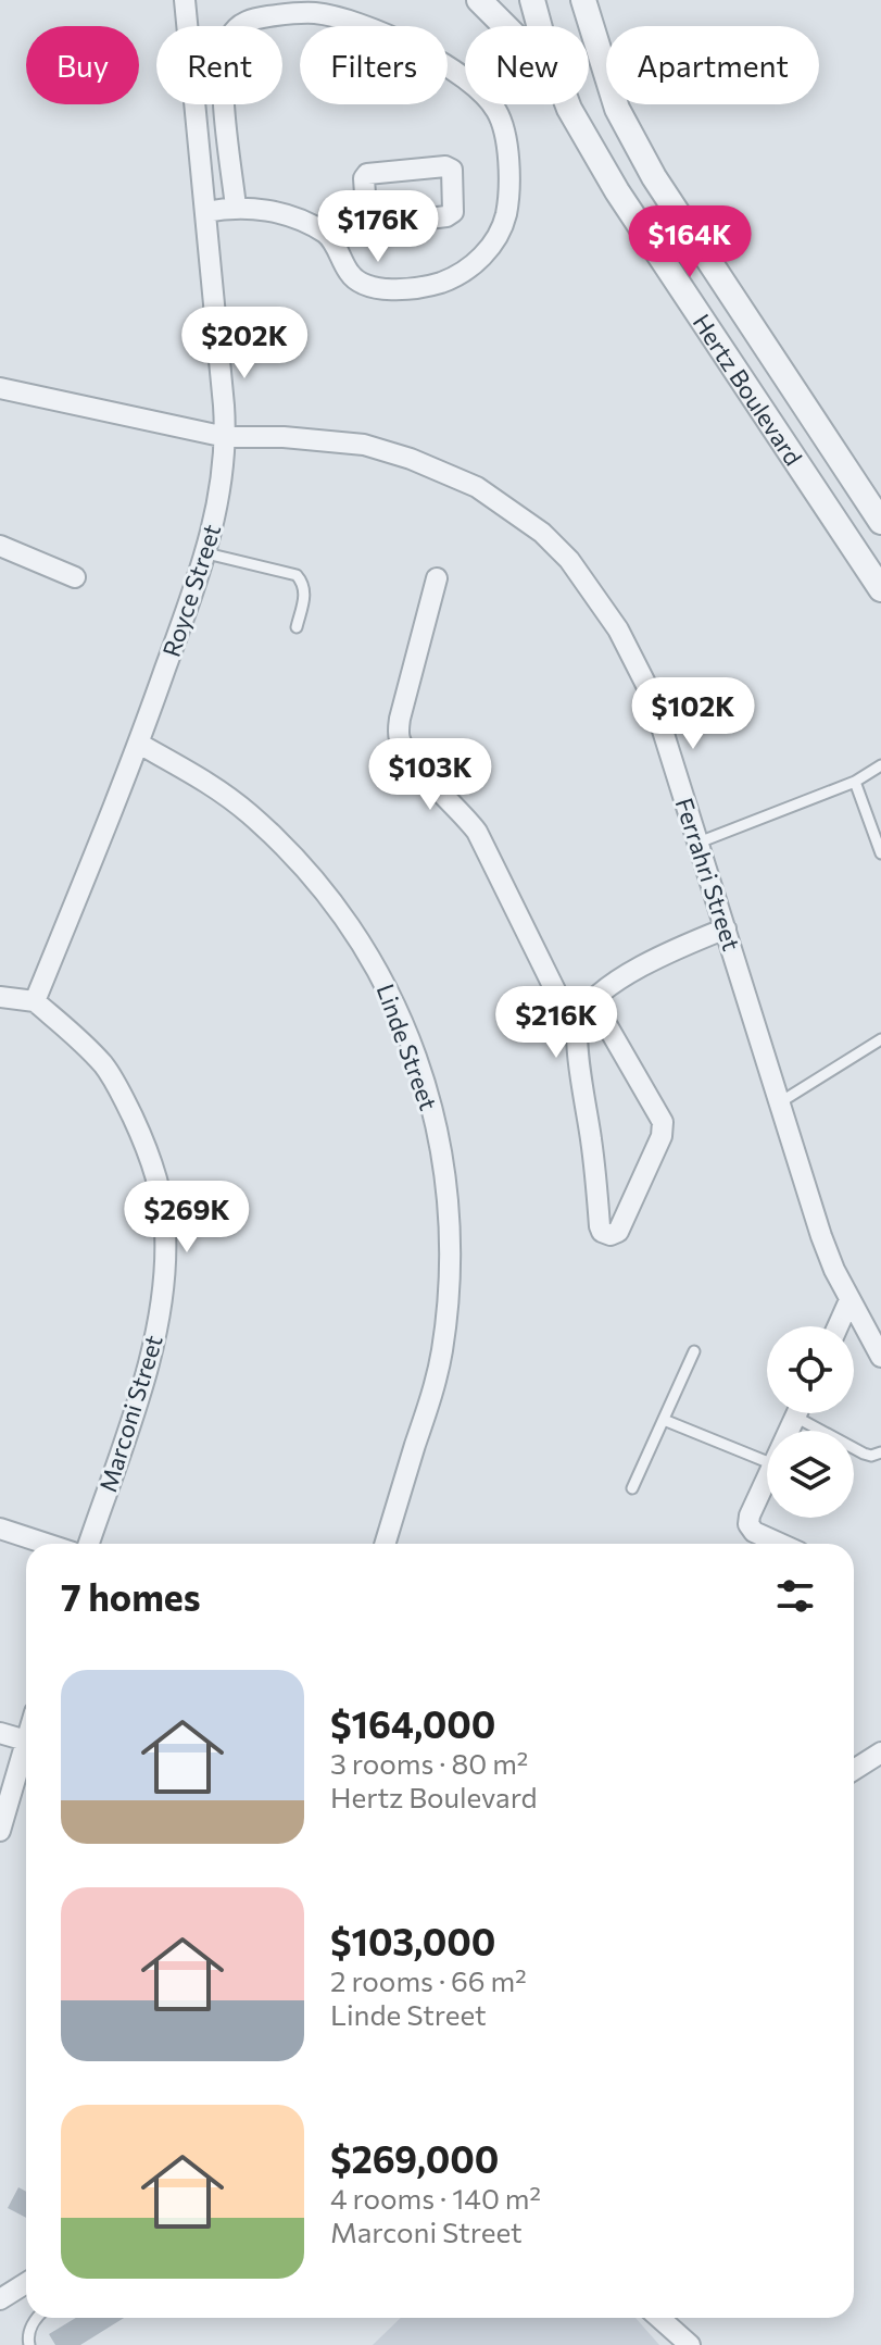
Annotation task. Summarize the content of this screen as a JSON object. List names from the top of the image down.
{
  "streets": {
    "street": [
      "Hertz Boulevard",
      "Royce Street",
      "Ferrahri Street",
      "Linde Street",
      "Marconi Street"
    ]
  },
  "crossings": [
    ["Royce Street", "Ferrahri Street"],
    ["Royce Street", "Linde Street"],
    ["Royce Street", "Marconi Street"]
  ],
  "page": {
    "chip": [
      "Buy",
      "Rent",
      "Filters",
      "New",
      "Apartment"
    ],
    "price": [
      "$176K",
      "$164K",
      "$202K",
      "$102K",
      "$103K",
      "$216K",
      "$269K"
    ],
    "heading": "7 homes",
    "list": [
      {
        "name": "$164,000",
        "note": "3 rooms · 80 m² · Hertz Boulevard"
      },
      {
        "name": "$103,000",
        "note": "2 rooms · 66 m² · Linde Street"
      },
      {
        "name": "$269,000",
        "note": "4 rooms · 140 m² · Marconi Street"
      }
    ]
  }
}
